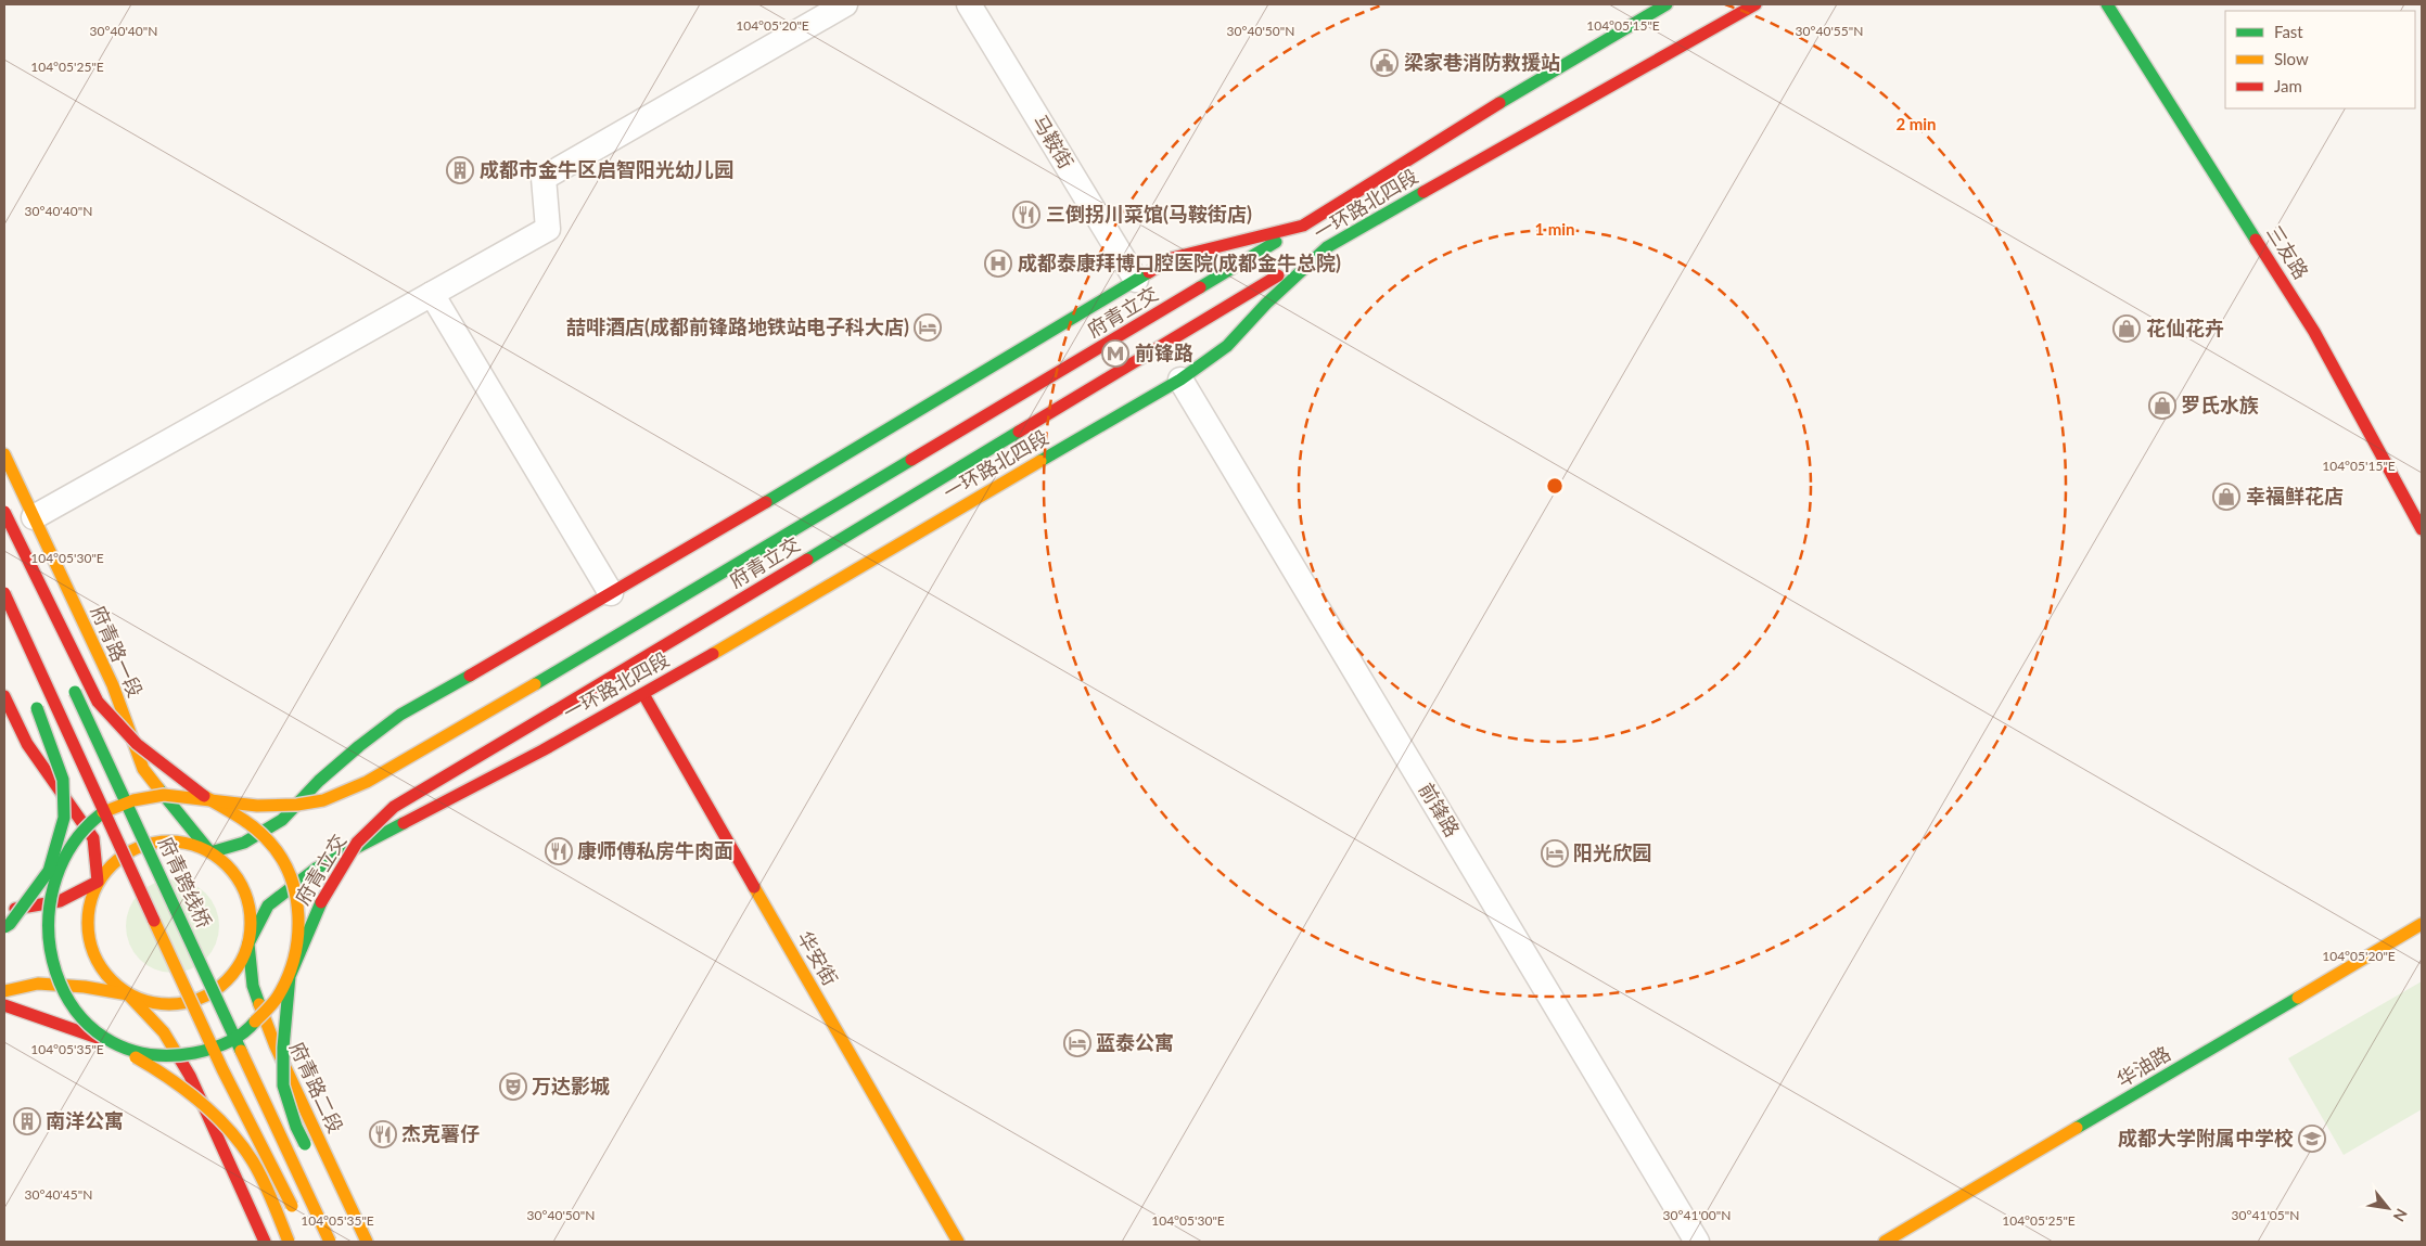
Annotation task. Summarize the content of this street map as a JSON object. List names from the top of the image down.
{
  "streets": {
    "main road": [
      "一环路北四段",
      "三友路",
      "府青立交",
      "府青路一段",
      "府青跨线桥",
      "华安街",
      "华油路",
      "府青路二段"
    ],
    "street": ["马鞍街", "前锋路"]
  },
  "crossings": [
    ["马鞍街", "一环路北四段"],
    ["一环路北四段", "府青立交"],
    ["一环路北四段", "府青路一段"],
    ["一环路北四段", "前锋路"],
    ["一环路北四段", "华安街"],
    ["一环路北四段", "府青路二段"],
    ["府青路一段", "府青路二段"]
  ],
  "places": {
    "public building": ["梁家巷消防救援站"],
    "building": ["成都市金牛区启智阳光幼儿园", "南洋公寓"],
    "restaurant": ["三倒拐川菜馆(马鞍街店)", "康师傅私房牛肉面", "杰克薯仔"],
    "hospital": ["成都泰康拜博口腔医院(成都金牛总院)"],
    "hotel": ["喆啡酒店(成都前锋路地铁站电子科大店)", "阳光欣园", "蓝泰公寓"],
    "shop": ["花仙花卉", "罗氏水族", "幸福鲜花店"],
    "metro station": ["前锋路"],
    "theatre": ["万达影城"],
    "school or university": ["成都大学附属中学校"]
  },
  "legend": ["Fast", "Slow", "Jam"],
  "north": "bottom right",
  "coordinates": [
    "104°05'20\"E",
    "104°05'15\"E",
    "30°40'40\"N",
    "30°40'50\"N",
    "30°40'55\"N",
    "104°05'25\"E",
    "104°05'30\"E",
    "104°05'35\"E",
    "30°40'45\"N",
    "30°41'00\"N",
    "30°41'05\"N"
  ],
  "rings": ["2 min", "1 min"]
}
